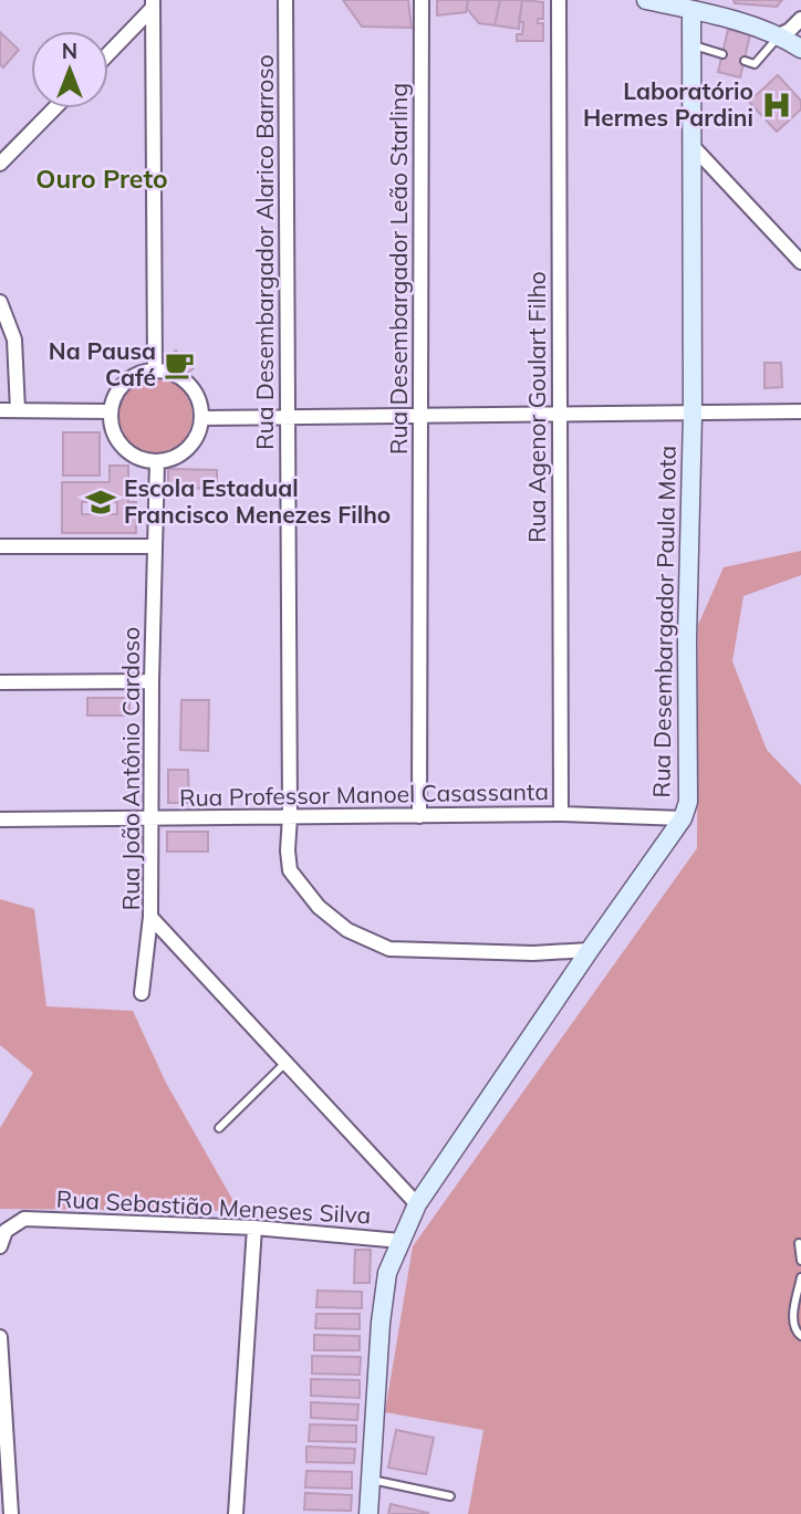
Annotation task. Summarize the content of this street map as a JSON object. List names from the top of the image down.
{
  "streets": {
    "street": [
      "Rua Desembargador Alarico Barroso",
      "Rua Desembargador Leão Starling",
      "Rua Agenor Goulart Filho",
      "Rua Desembargador Paula Mota",
      "Rua João Antônio Cardoso",
      "Rua Professor Manoel Casassanta",
      "Rua Sebastião Meneses Silva"
    ]
  },
  "crossings": [
    ["Rua Desembargador Alarico Barroso", "Rua Desembargador Paula Mota"],
    ["Rua Desembargador Alarico Barroso", "Rua Professor Manoel Casassanta"],
    ["Rua Desembargador Leão Starling", "Rua Professor Manoel Casassanta"],
    ["Rua Agenor Goulart Filho", "Rua Professor Manoel Casassanta"],
    ["Rua Desembargador Paula Mota", "Rua João Antônio Cardoso"],
    ["Rua Desembargador Paula Mota", "Rua Professor Manoel Casassanta"],
    ["Rua Desembargador Paula Mota", "Rua Sebastião Meneses Silva"],
    ["Rua João Antônio Cardoso", "Rua Professor Manoel Casassanta"]
  ],
  "districts": ["Ouro Preto"],
  "places": {
    "hospital": ["Laboratório Hermes Pardini"],
    "cafe": ["Na Pausa Café"],
    "school or university": ["Escola Estadual Francisco Menezes Filho"]
  },
  "north": "top"
}
